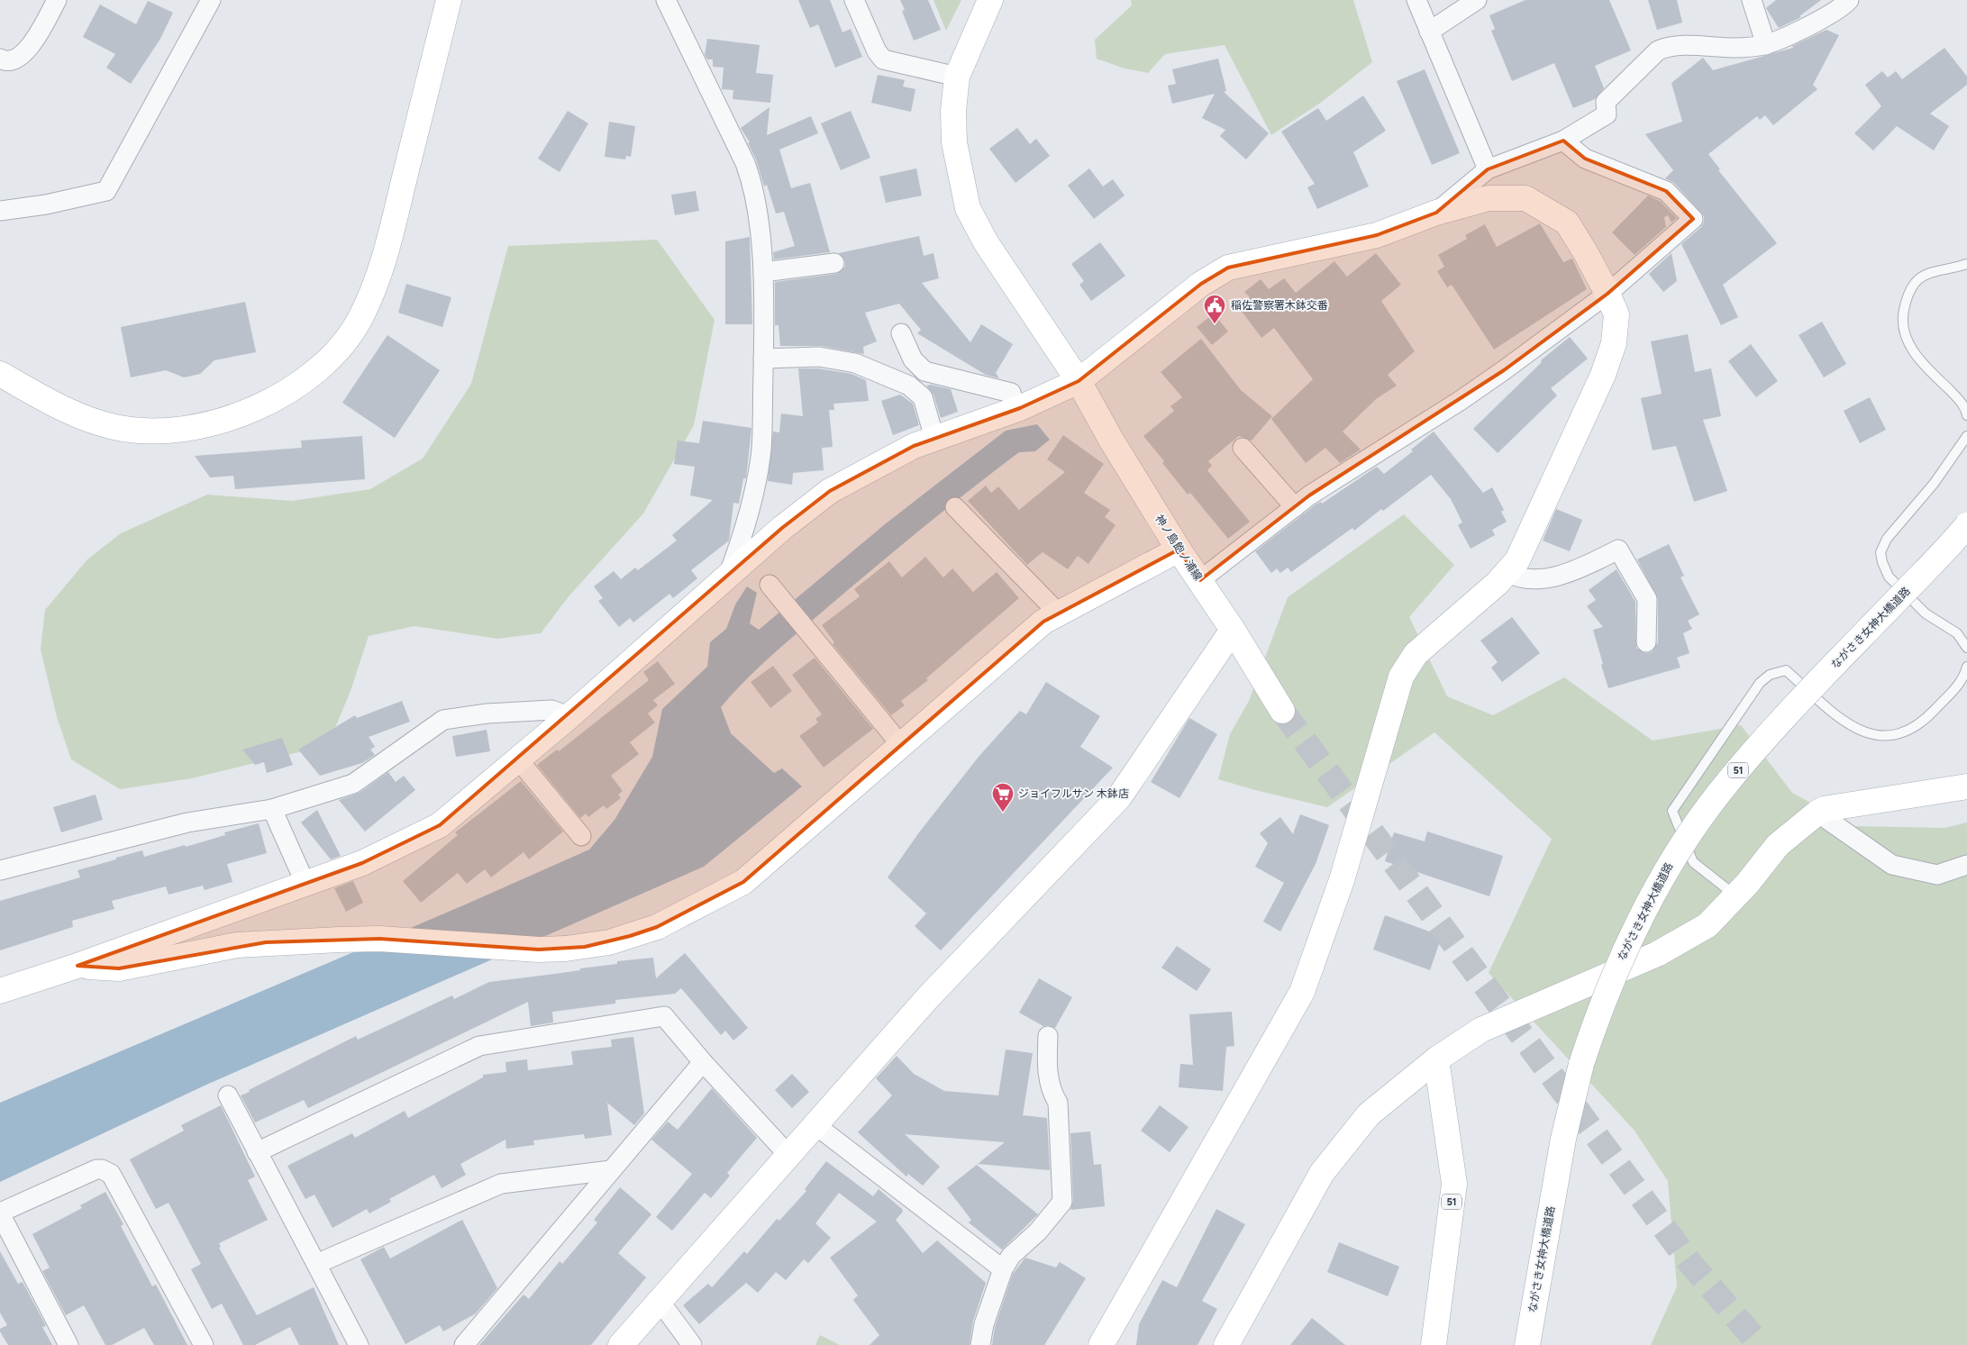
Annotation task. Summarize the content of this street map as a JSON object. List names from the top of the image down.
{
  "streets": {
    "street": ["神ノ島飽ノ浦線", "ながさき女神大橋道路", "51"]
  },
  "places": {
    "public building": ["稲佐警察署木鉢交番"],
    "supermarket": ["ジョイフルサン 木鉢店"]
  }
}
